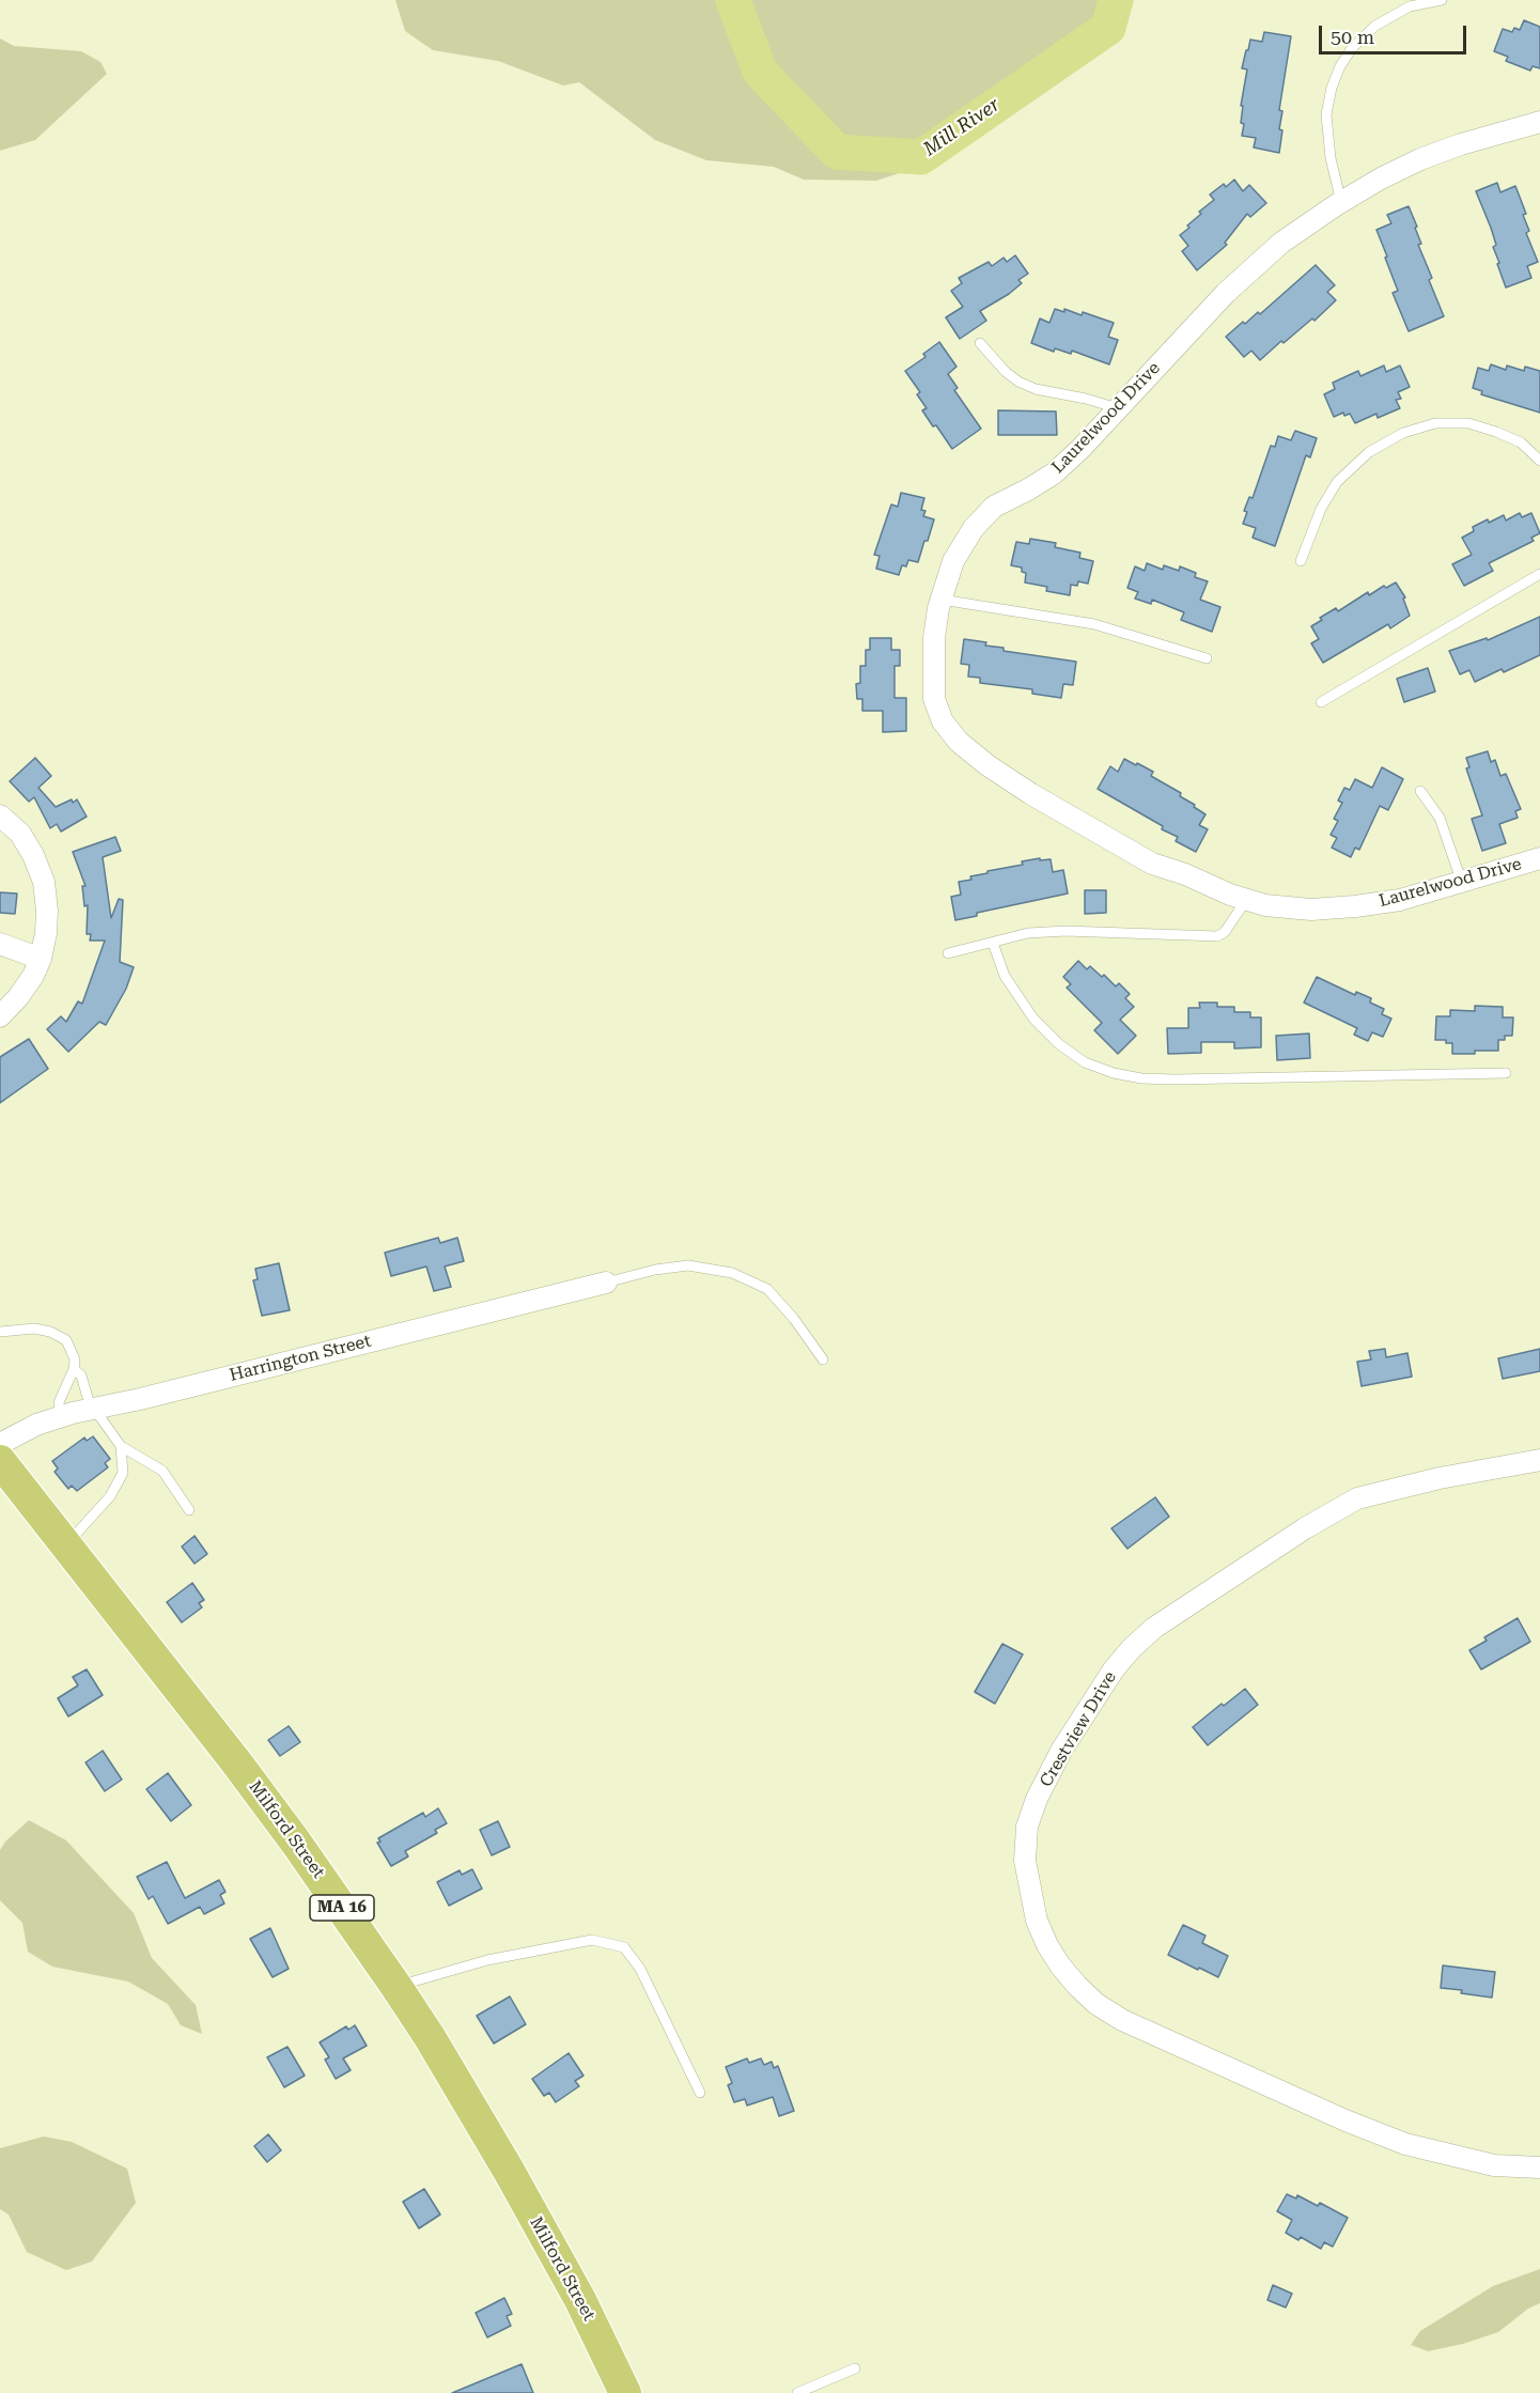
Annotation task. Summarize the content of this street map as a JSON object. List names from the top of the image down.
{
  "streets": {
    "main road": ["Milford Street", "MA 16"],
    "street": ["Laurelwood Drive", "Harrington Street", "Crestview Drive"]
  },
  "water": ["Mill River"],
  "scale_bar": "50 m"
}
